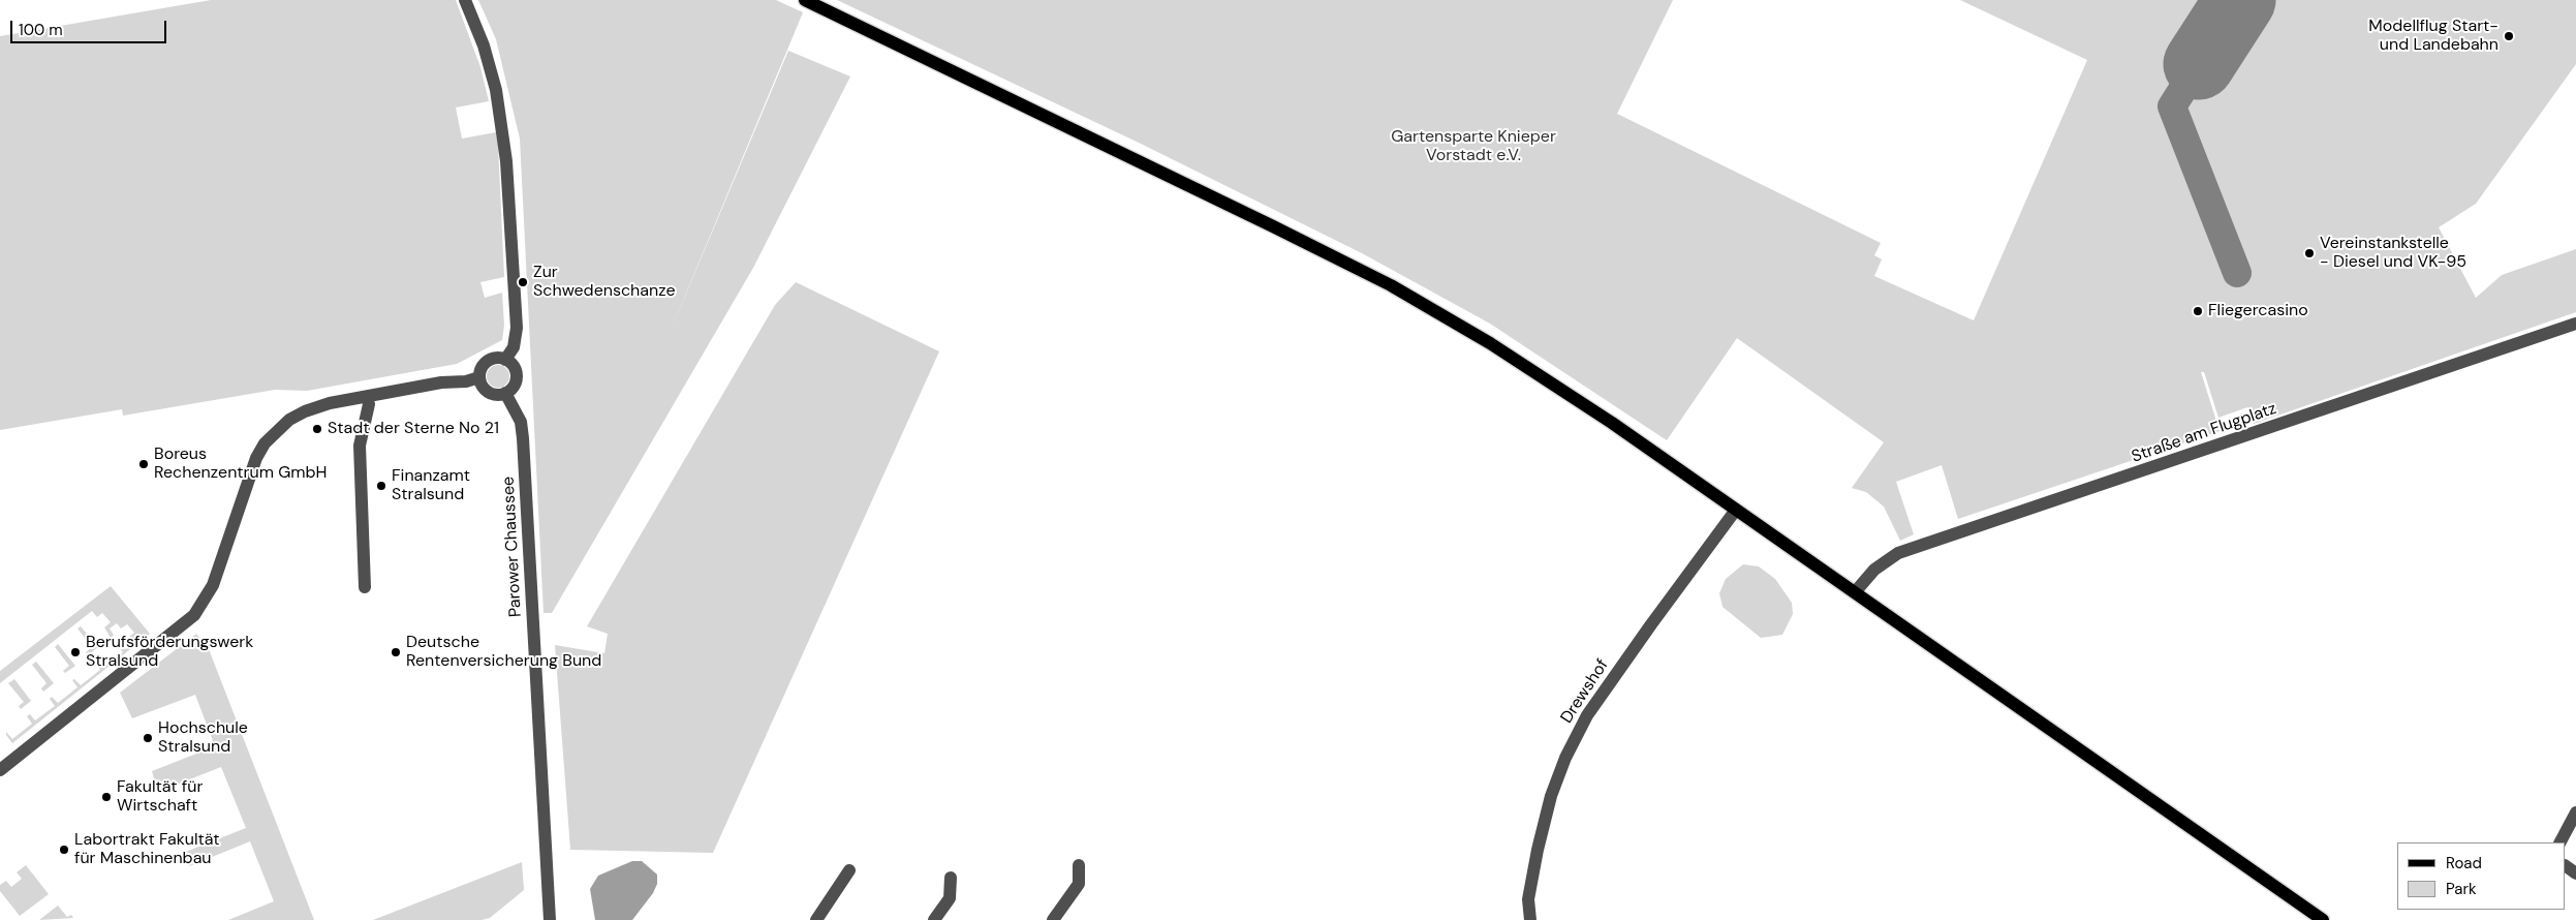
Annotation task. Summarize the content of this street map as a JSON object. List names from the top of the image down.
{
  "streets": {
    "street": ["Straße am Flugplatz", "Parower Chaussee", "Drewshof"]
  },
  "parks": ["Gartensparte Knieper Vorstadt e.V."],
  "places": [
    "Modellflug Start- und Landebahn",
    "Vereinstankstelle - Diesel und VK-95",
    "Zur Schwedenschanze",
    "Fliegercasino",
    "Stadt der Sterne No 21",
    "Boreus Rechenzentrum GmbH",
    "Finanzamt Stralsund",
    "Berufsförderungswerk Stralsund",
    "Deutsche Rentenversicherung Bund",
    "Hochschule Stralsund",
    "Fakultät für Wirtschaft",
    "Labortrakt Fakultät für Maschinenbau"
  ],
  "legend": ["Road", "Park"],
  "scale_bar": "100 m"
}
